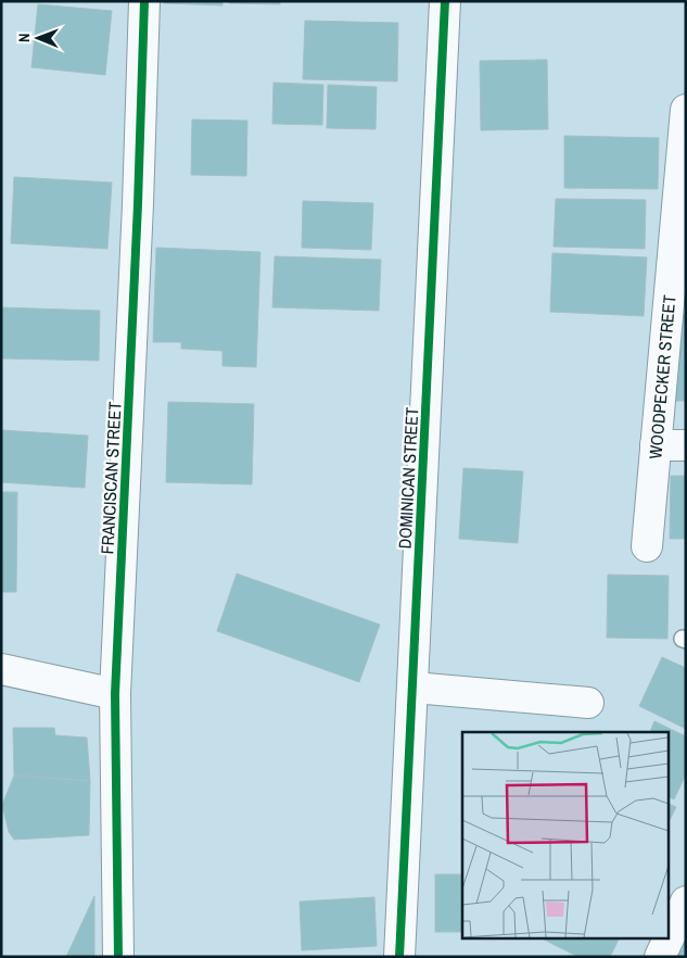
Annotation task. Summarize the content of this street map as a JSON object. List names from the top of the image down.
{
  "streets": {
    "street": ["WOODPECKER STREET", "FRANCISCAN STREET", "DOMINICAN STREET"]
  },
  "north": "left"
}
